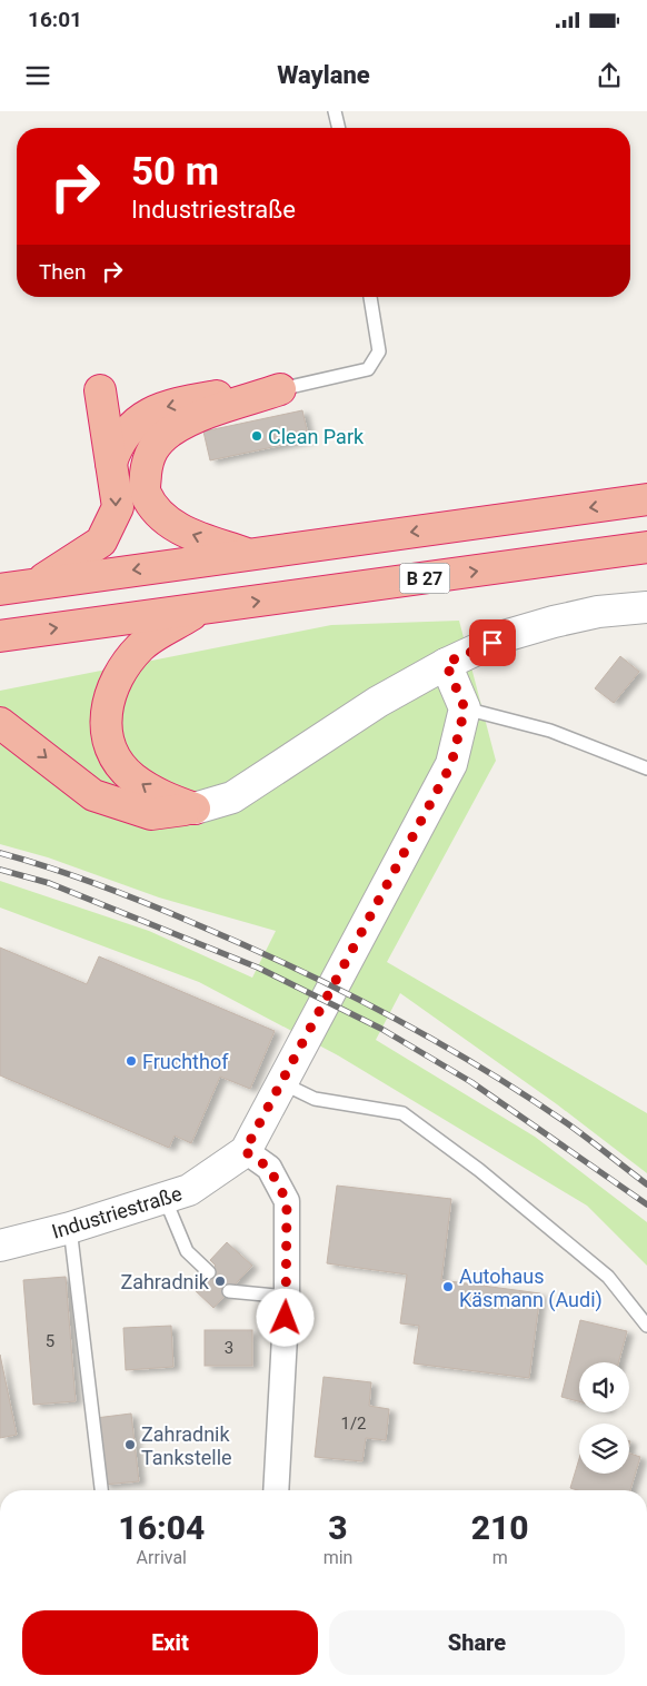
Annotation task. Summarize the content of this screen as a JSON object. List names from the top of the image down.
{
  "streets": {
    "highway": ["B 27"],
    "street": ["Industriestraße"]
  },
  "places": [
    "Clean Park",
    "Fruchthof",
    "Zahradnik",
    "Autohaus Käsmann (Audi)",
    "Zahradnik Tankstelle"
  ],
  "house_numbers": ["5", "3", "1/2"],
  "page": {
    "status": "16:01",
    "header": "Waylane",
    "turn": ["50 m", "Industriestraße"],
    "then": "Then",
    "eta": [
      "16:04",
      "Arrival",
      "3",
      "min",
      "210",
      "m"
    ],
    "buttons": ["Exit", "Share"]
  }
}
